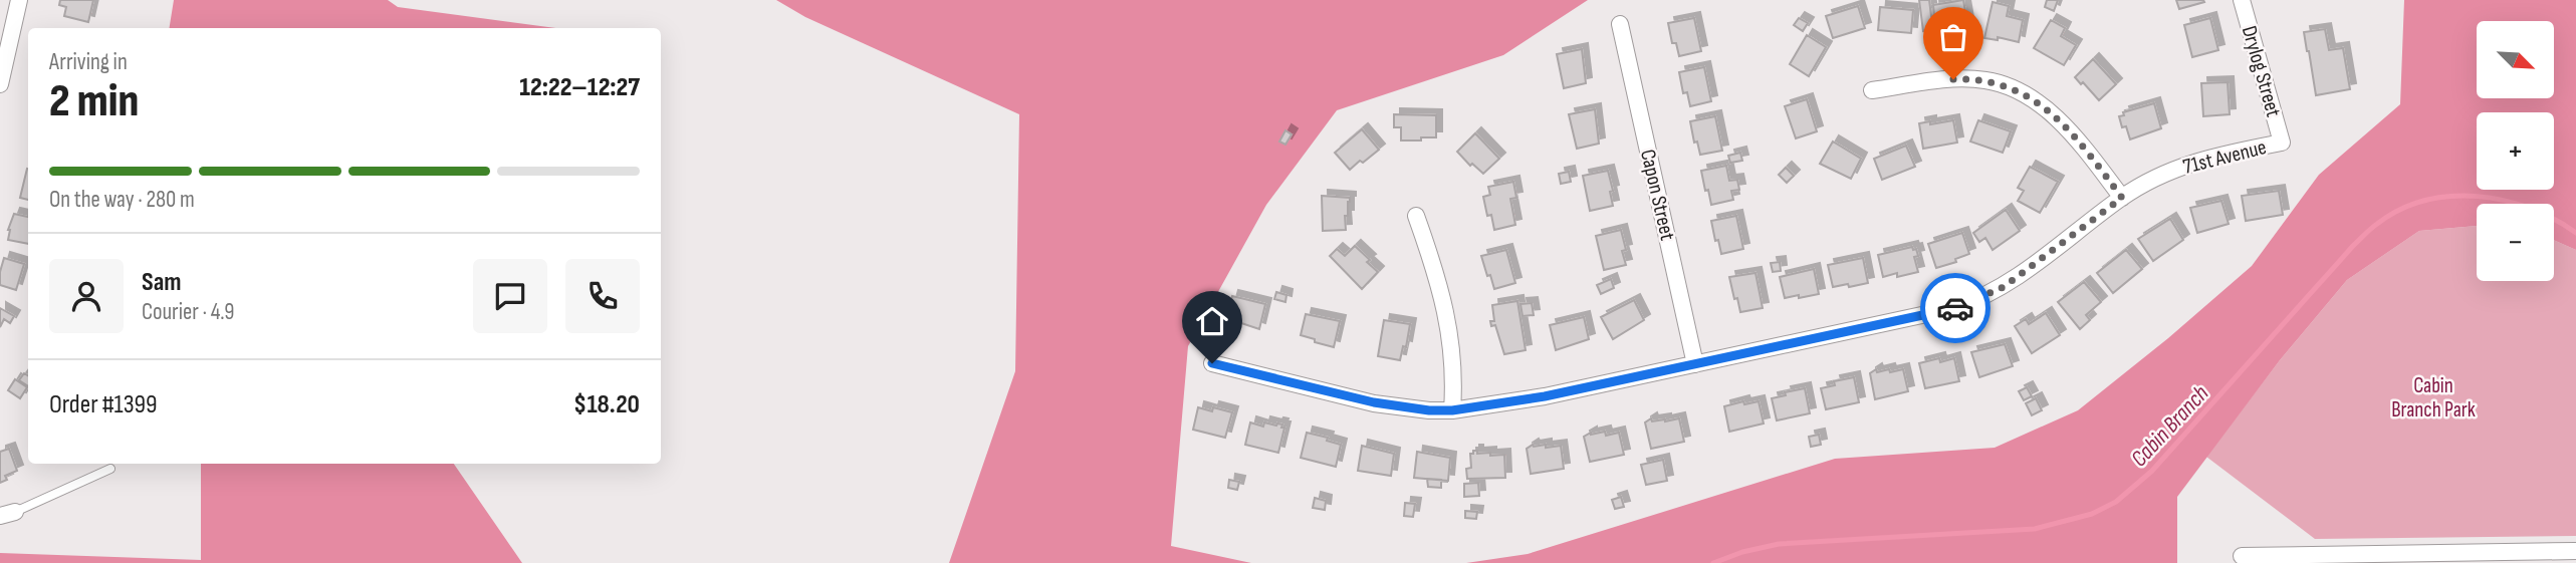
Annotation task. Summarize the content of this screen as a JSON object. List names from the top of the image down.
{
  "streets": {
    "street": ["Drylog Street", "71st Avenue", "Capon Street"]
  },
  "crossings": [
    ["Drylog Street", "71st Avenue"],
    ["71st Avenue", "Capon Street"]
  ],
  "water": ["Cabin Branch"],
  "parks": ["Cabin Branch Park"],
  "north": "bottom right",
  "page": {
    "map_buttons": ["+", "−"],
    "heading": ["2 min", "Arriving in", "12:22–12:27"],
    "panel": [
      "Sam",
      "Courier · 4.9",
      "Order #1399",
      "$18.20"
    ],
    "bar": "On the way · 280 m"
  }
}
